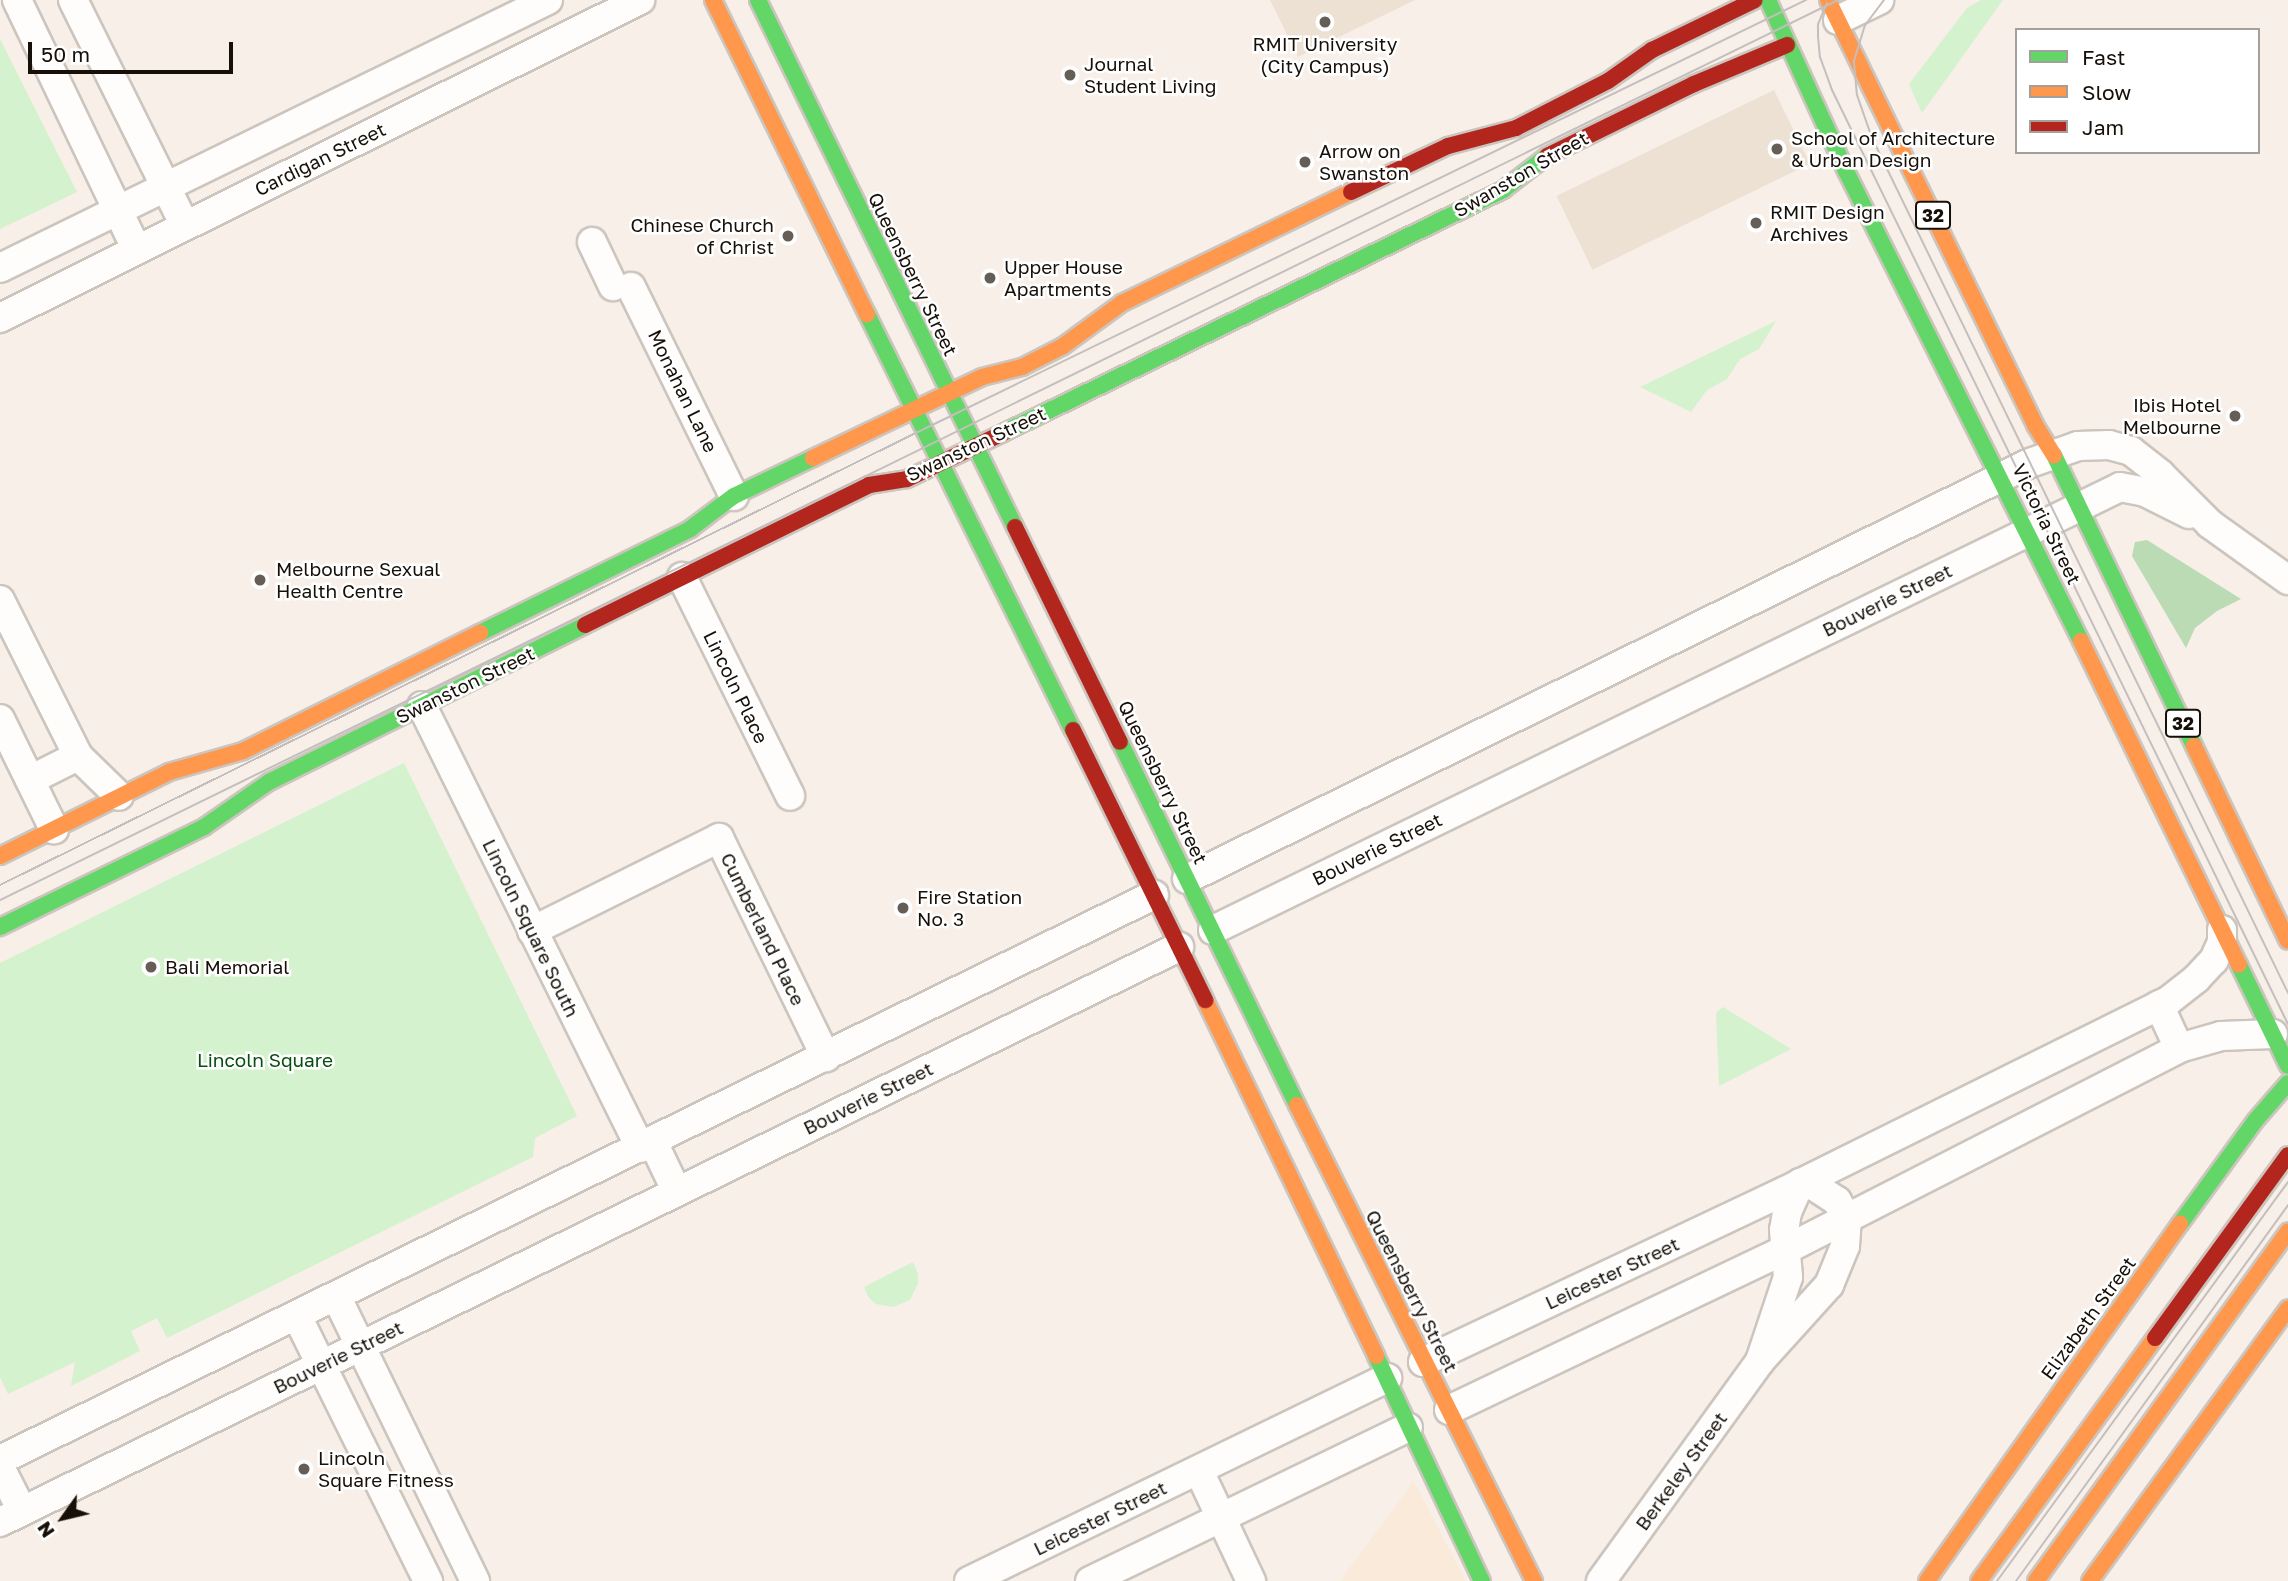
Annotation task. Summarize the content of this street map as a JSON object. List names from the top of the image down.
{
  "streets": {
    "main road": [
      "Swanston Street",
      "32",
      "Queensberry Street",
      "Victoria Street",
      "Elizabeth Street"
    ],
    "street": [
      "Cardigan Street",
      "Monahan Lane",
      "Bouverie Street",
      "Lincoln Place",
      "Lincoln Square South",
      "Cumberland Place",
      "Leicester Street",
      "Berkeley Street"
    ]
  },
  "crossings": [
    ["Swanston Street", "Queensberry Street"],
    ["Swanston Street", "Monahan Lane"],
    ["Swanston Street", "Victoria Street"],
    ["Swanston Street", "Lincoln Place"],
    ["Swanston Street", "Lincoln Square South"],
    ["Queensberry Street", "Bouverie Street"],
    ["Queensberry Street", "Leicester Street"],
    ["Victoria Street", "Bouverie Street"],
    ["Victoria Street", "Leicester Street"],
    ["Lincoln Square South", "Cumberland Place"],
    ["Leicester Street", "Berkeley Street"]
  ],
  "parks": ["Lincoln Square"],
  "places": [
    "RMIT University (City Campus)",
    "Journal Student Living",
    "School of Architecture & Urban Design",
    "Arrow on Swanston",
    "RMIT Design Archives",
    "Chinese Church of Christ",
    "Upper House Apartments",
    "Ibis Hotel Melbourne",
    "Melbourne Sexual Health Centre",
    "Fire Station No. 3",
    "Bali Memorial",
    "Lincoln Square Fitness"
  ],
  "legend": ["Fast", "Slow", "Jam"],
  "scale_bar": "50 m",
  "north": "bottom left"
}
